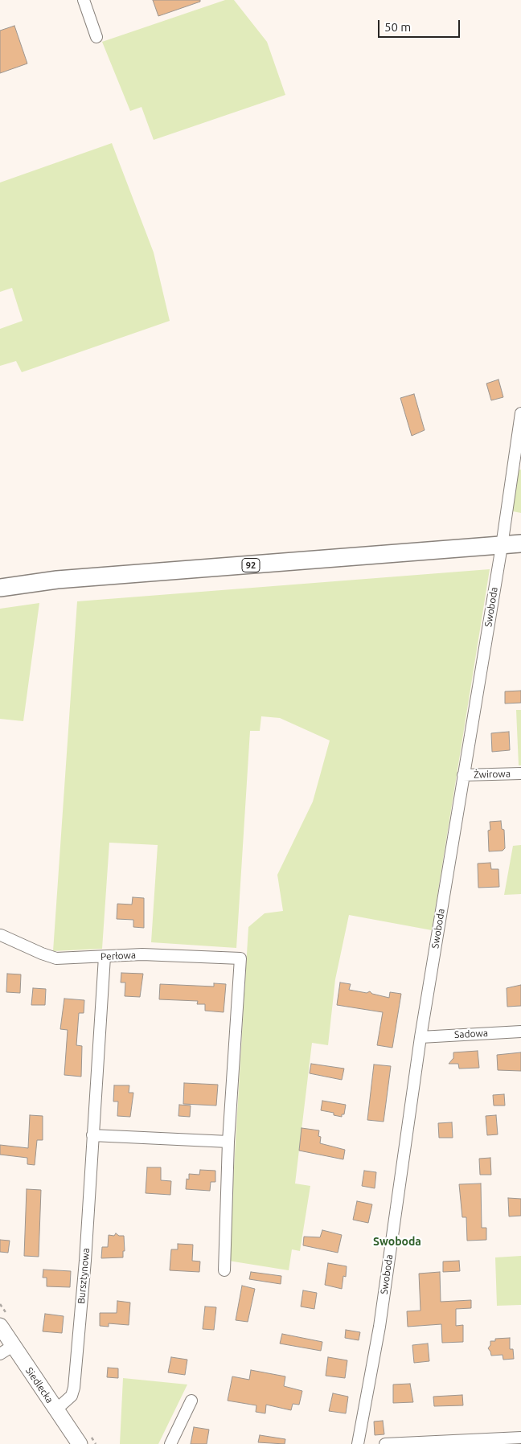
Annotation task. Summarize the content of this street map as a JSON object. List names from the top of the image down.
{
  "streets": {
    "main road": ["92", "Siedlecka"],
    "street": [
      "Swoboda",
      "Żwirowa",
      "Perłowa",
      "Sadowa",
      "Bursztynowa"
    ]
  },
  "crossings": [
    ["92", "Swoboda"],
    ["Swoboda", "Żwirowa"],
    ["Swoboda", "Sadowa"],
    ["Perłowa", "Bursztynowa"],
    ["Bursztynowa", "Siedlecka"]
  ],
  "districts": ["Swoboda"],
  "scale_bar": "50 m"
}
